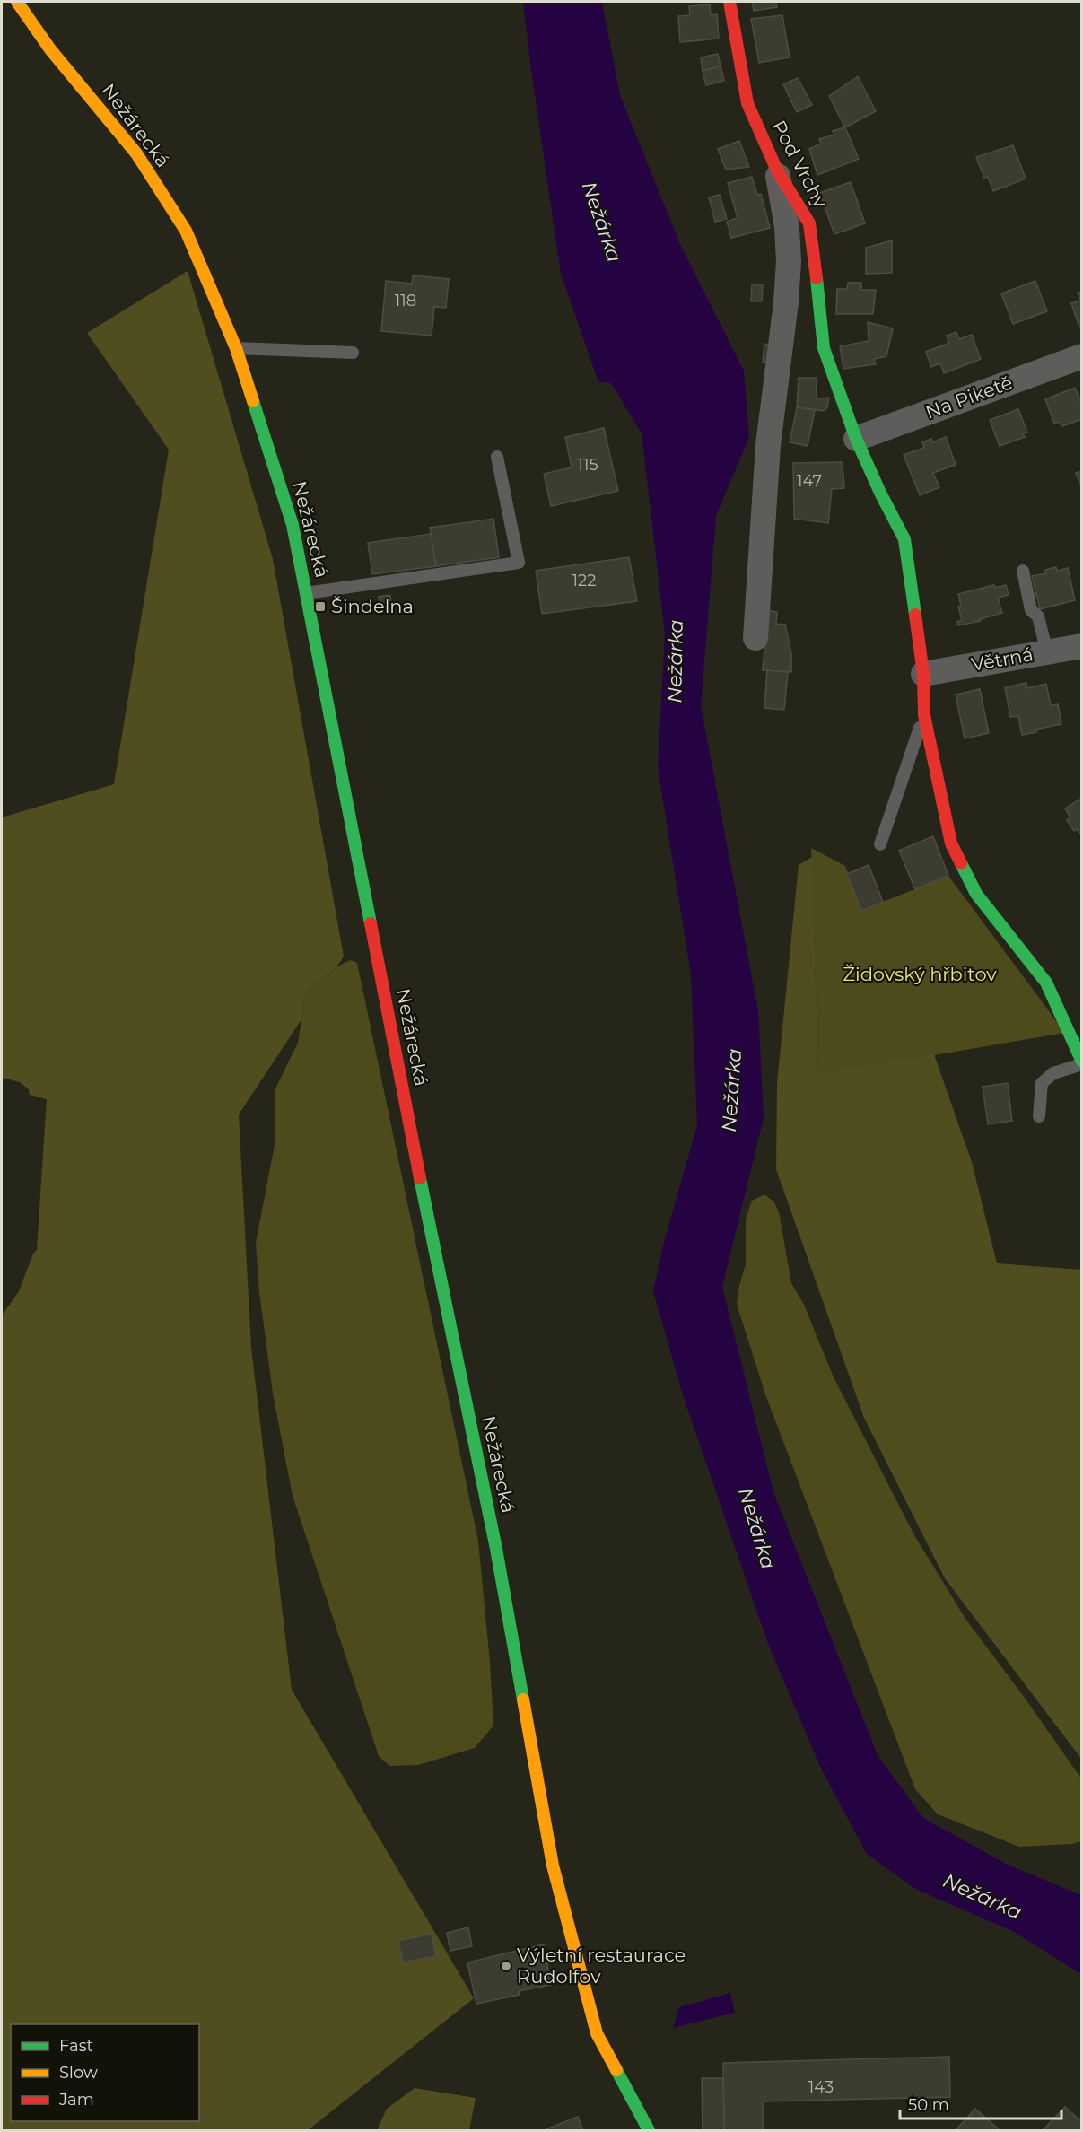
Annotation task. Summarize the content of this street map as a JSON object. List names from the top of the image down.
{
  "streets": {
    "street": [
      "Nežárecká",
      "Pod Vrchy",
      "Na Piketě",
      "Větrná"
    ]
  },
  "crossings": [
    ["Pod Vrchy", "Na Piketě"],
    ["Pod Vrchy", "Větrná"]
  ],
  "water": ["Nežárka"],
  "parks": ["Židovský hřbitov"],
  "places": {
    "transit": ["Šindelna"],
    "other": ["Výletní restaurace Rudolfov"]
  },
  "house_numbers": [
    "118",
    "115",
    "147",
    "122",
    "143"
  ],
  "legend": ["Fast", "Slow", "Jam"],
  "scale_bar": "50 m"
}
